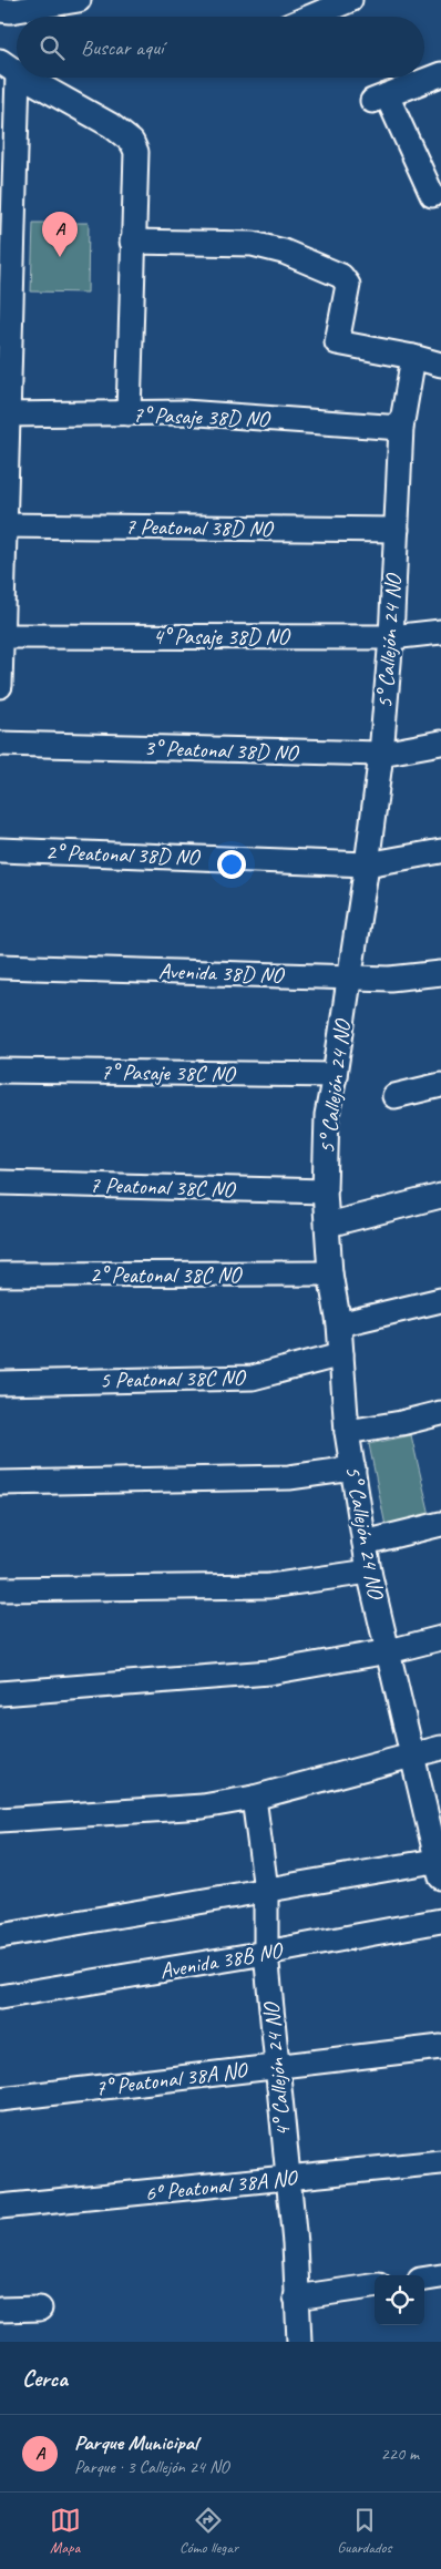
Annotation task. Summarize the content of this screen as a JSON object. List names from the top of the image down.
{
  "streets": {
    "street": [
      "7° Pasaje 38D NO",
      "7 Peatonal 38D NO",
      "4° Pasaje 38D NO",
      "5° Callejón 24 NO",
      "3° Peatonal 38D NO",
      "2° Peatonal 38D NO",
      "Avenida 38D NO",
      "7° Pasaje 38C NO",
      "7 Peatonal 38C NO",
      "2° Peatonal 38C NO",
      "5 Peatonal 38C NO",
      "Avenida 38B NO",
      "4° Callejón 24 NO",
      "7° Peatonal 38A NO",
      "6º Peatonal 38A NO"
    ]
  },
  "crossings": [
    ["7° Pasaje 38D NO", "5° Callejón 24 NO"],
    ["7 Peatonal 38D NO", "5° Callejón 24 NO"],
    ["4° Pasaje 38D NO", "5° Callejón 24 NO"],
    ["5° Callejón 24 NO", "3° Peatonal 38D NO"],
    ["5° Callejón 24 NO", "2° Peatonal 38D NO"],
    ["5° Callejón 24 NO", "Avenida 38D NO"],
    ["5° Callejón 24 NO", "7° Pasaje 38C NO"],
    ["5° Callejón 24 NO", "7 Peatonal 38C NO"],
    ["5° Callejón 24 NO", "2° Peatonal 38C NO"],
    ["5° Callejón 24 NO", "5 Peatonal 38C NO"],
    ["Avenida 38B NO", "4° Callejón 24 NO"],
    ["4° Callejón 24 NO", "7° Peatonal 38A NO"],
    ["4° Callejón 24 NO", "6º Peatonal 38A NO"]
  ],
  "page": {
    "search": "Buscar aquí",
    "pins": "A",
    "heading": "Cerca",
    "list": [
      {
        "mark": "A",
        "name": "Parque Municipal",
        "note": "Parque · 3 Callejón 24 NO",
        "value": "220 m"
      }
    ],
    "nav": ["Mapa", "Cómo llegar", "Guardados"]
  }
}
